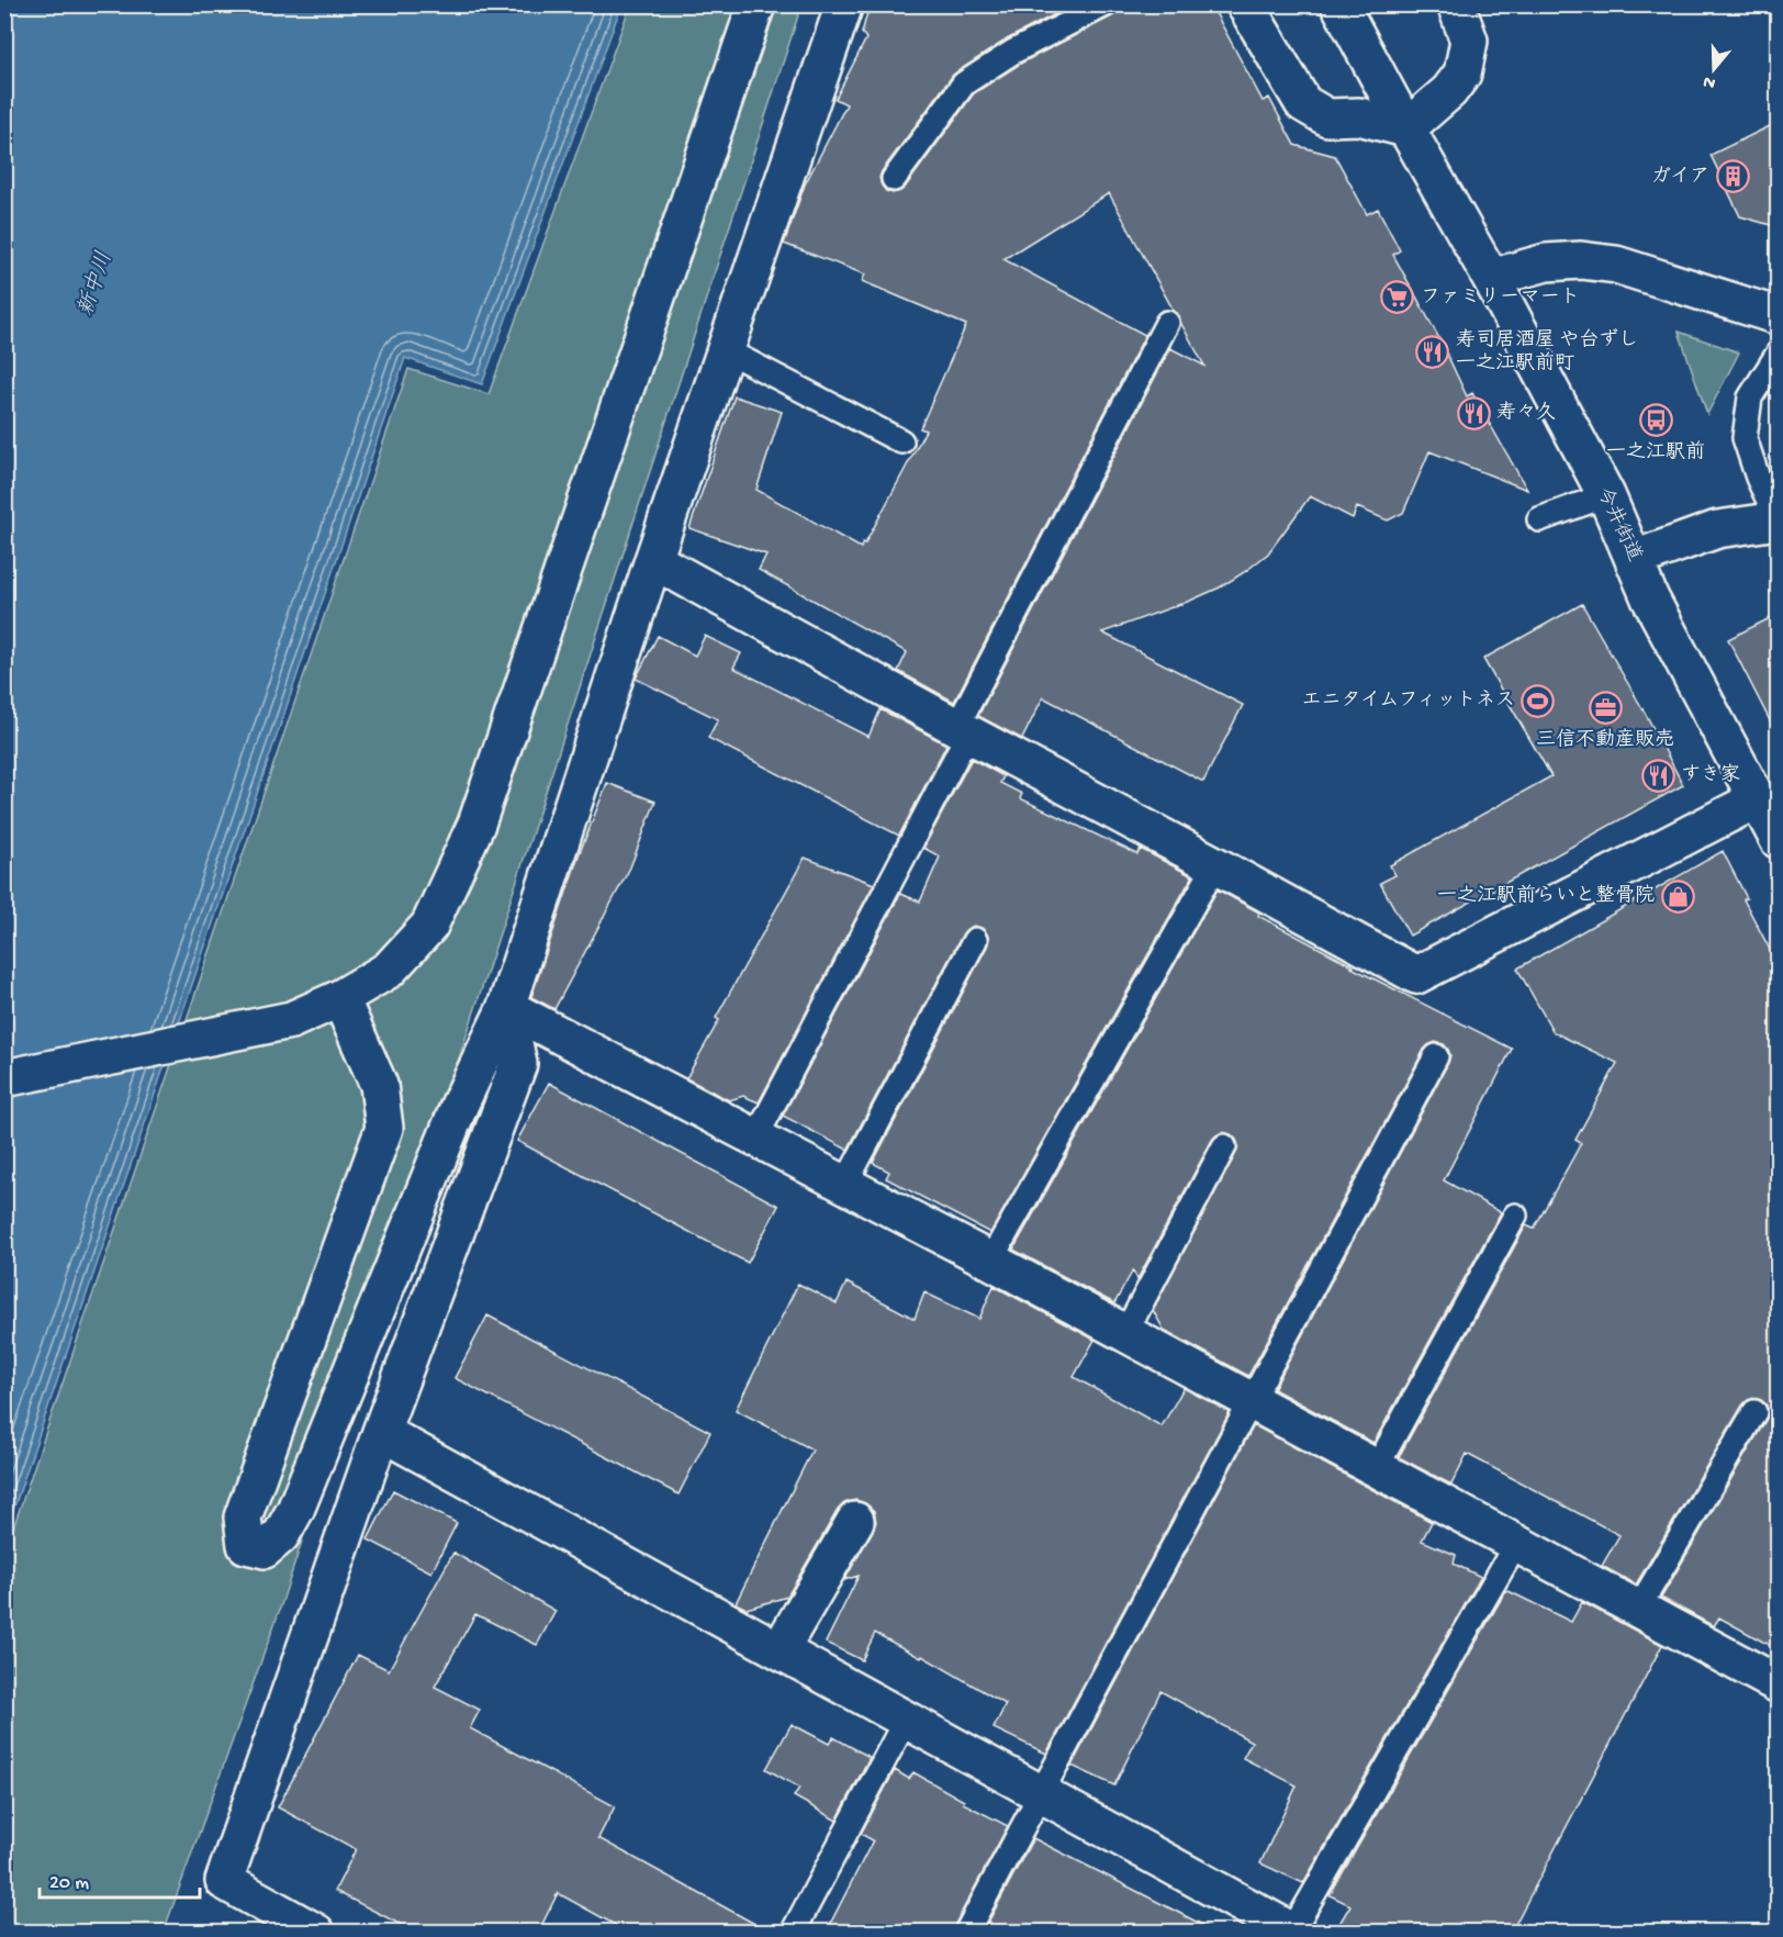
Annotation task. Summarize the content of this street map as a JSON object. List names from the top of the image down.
{
  "streets": {
    "street": ["今井街道"]
  },
  "water": ["新中川"],
  "places": {
    "building": ["ガイア"],
    "supermarket": ["ファミリーマート"],
    "restaurant": ["寿司居酒屋 や台ずし 一之江駅前町", "寿々久", "すき家"],
    "bus stop": ["一之江駅前"],
    "sports": ["エニタイムフィットネス"],
    "office": ["三信不動産販売"],
    "shop": ["一之江駅前らいと整骨院"]
  },
  "scale_bar": "20 m",
  "north": "bottom"
}
